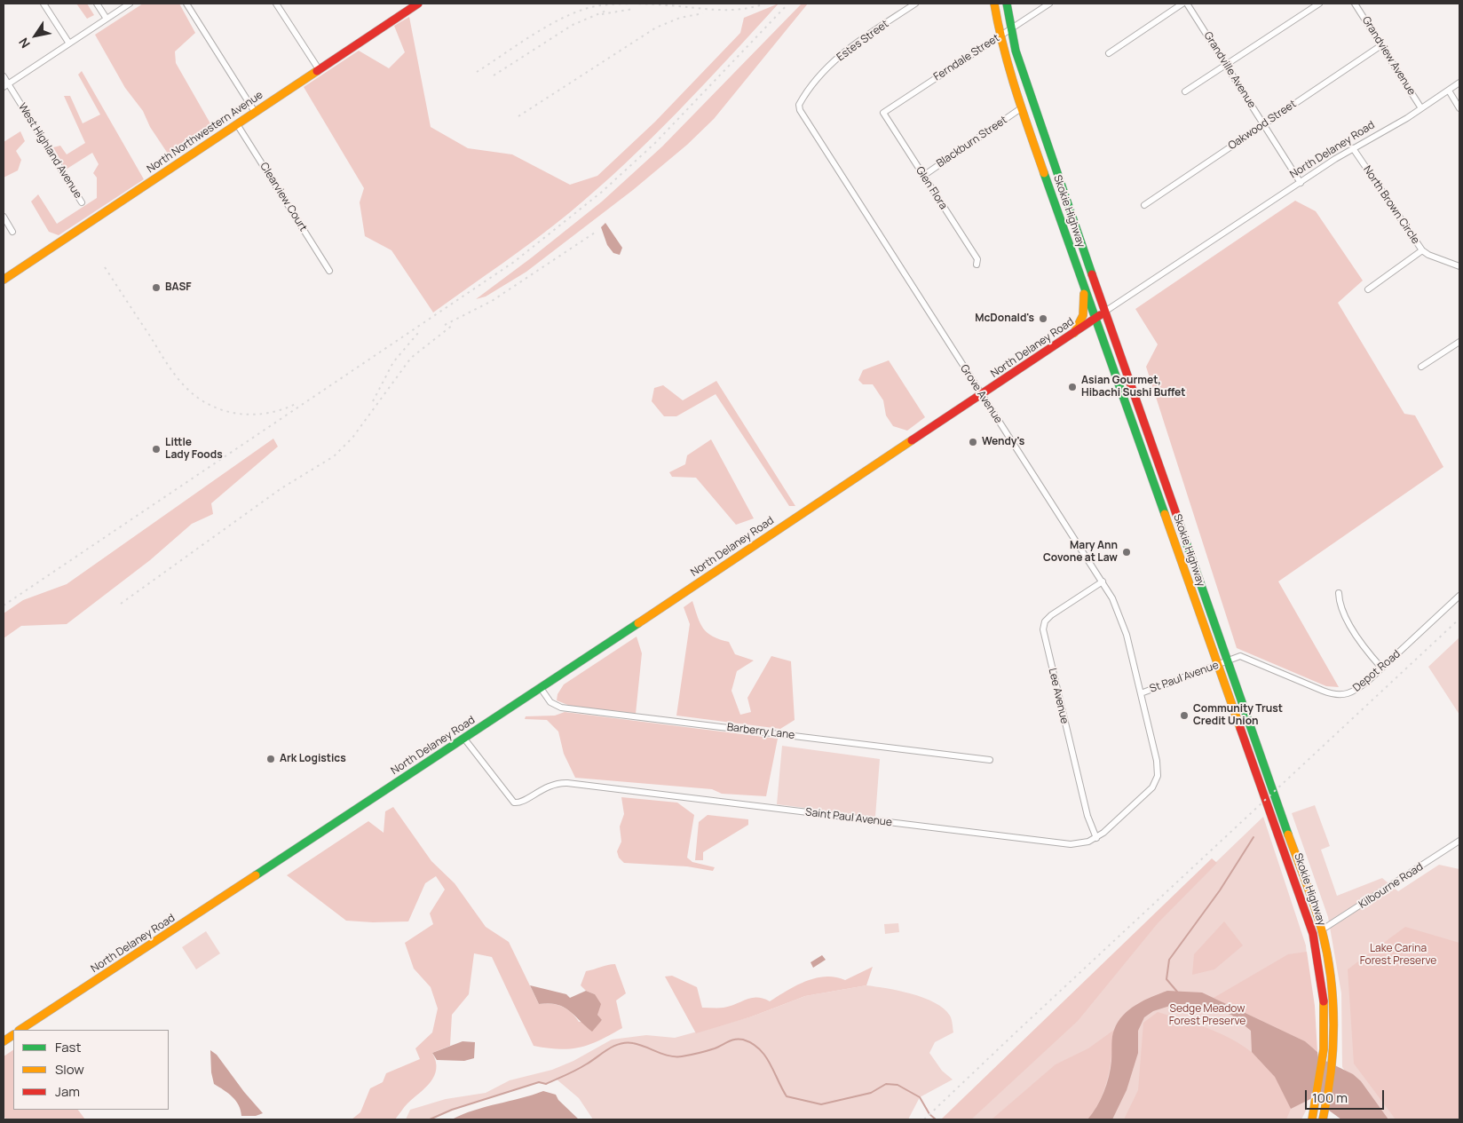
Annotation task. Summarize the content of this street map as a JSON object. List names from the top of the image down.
{
  "streets": {
    "main road": ["North Northwestern Avenue", "North Delaney Road", "Skokie Highway"],
    "street": [
      "Estes Street",
      "Grandview Avenue",
      "Ferndale Street",
      "Grandville Avenue",
      "Oakwood Street",
      "Blackburn Street",
      "West Highland Avenue",
      "Glen Flora",
      "Clearview Court",
      "North Brown Circle",
      "Grove Avenue",
      "Depot Road",
      "St Paul Avenue",
      "Lee Avenue",
      "Barberry Lane",
      "Saint Paul Avenue",
      "Kilbourne Road"
    ]
  },
  "crossings": [
    ["Estes Street", "Grove Avenue"],
    ["Grandview Avenue", "Oakwood Street"],
    ["Grandview Avenue", "North Delaney Road"],
    ["Ferndale Street", "Glen Flora"],
    ["Ferndale Street", "Skokie Highway"],
    ["Grandville Avenue", "Oakwood Street"],
    ["Grandville Avenue", "North Delaney Road"],
    ["North Northwestern Avenue", "Clearview Court"],
    ["Blackburn Street", "Glen Flora"],
    ["Blackburn Street", "Skokie Highway"],
    ["North Delaney Road", "North Brown Circle"],
    ["North Delaney Road", "Skokie Highway"],
    ["North Delaney Road", "Grove Avenue"],
    ["North Delaney Road", "Barberry Lane"],
    ["North Delaney Road", "Saint Paul Avenue"],
    ["Skokie Highway", "Depot Road"],
    ["Skokie Highway", "St Paul Avenue"],
    ["Skokie Highway", "Kilbourne Road"],
    ["Grove Avenue", "St Paul Avenue"],
    ["Grove Avenue", "Lee Avenue"],
    ["Grove Avenue", "Saint Paul Avenue"],
    ["Depot Road", "St Paul Avenue"],
    ["St Paul Avenue", "Saint Paul Avenue"],
    ["Lee Avenue", "Saint Paul Avenue"]
  ],
  "parks": ["Lake Carina Forest Preserve", "Sedge Meadow Forest Preserve"],
  "places": [
    "BASF",
    "McDonald's",
    "Asian Gourmet, Hibachi Sushi Buffet",
    "Wendy's",
    "Little Lady Foods",
    "Mary Ann Covone at Law",
    "Community Trust Credit Union",
    "Ark Logistics"
  ],
  "legend": ["Fast", "Slow", "Jam"],
  "scale_bar": "100 m",
  "north": "bottom left"
}
